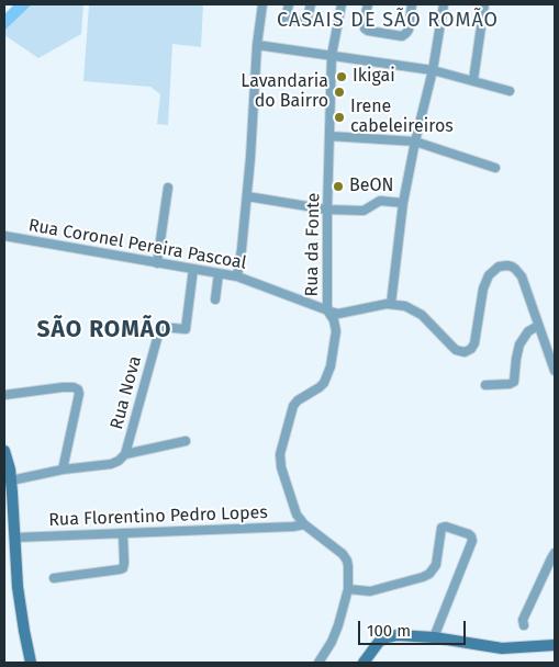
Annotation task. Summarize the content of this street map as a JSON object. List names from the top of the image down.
{
  "streets": {
    "street": [
      "Rua Coronel Pereira Pascoal",
      "Rua da Fonte",
      "Rua Nova",
      "Rua Florentino Pedro Lopes"
    ]
  },
  "crossings": [
    ["Rua Coronel Pereira Pascoal", "Rua da Fonte"],
    ["Rua Coronel Pereira Pascoal", "Rua Nova"],
    ["Rua da Fonte", "Rua Florentino Pedro Lopes"]
  ],
  "districts": ["CASAIS DE SÃO ROMÃO", "SÃO ROMÃO"],
  "places": [
    "Ikigai",
    "Lavandaria do Bairro",
    "Irene cabeleireiros",
    "BeON"
  ],
  "scale_bar": "100 m"
}
